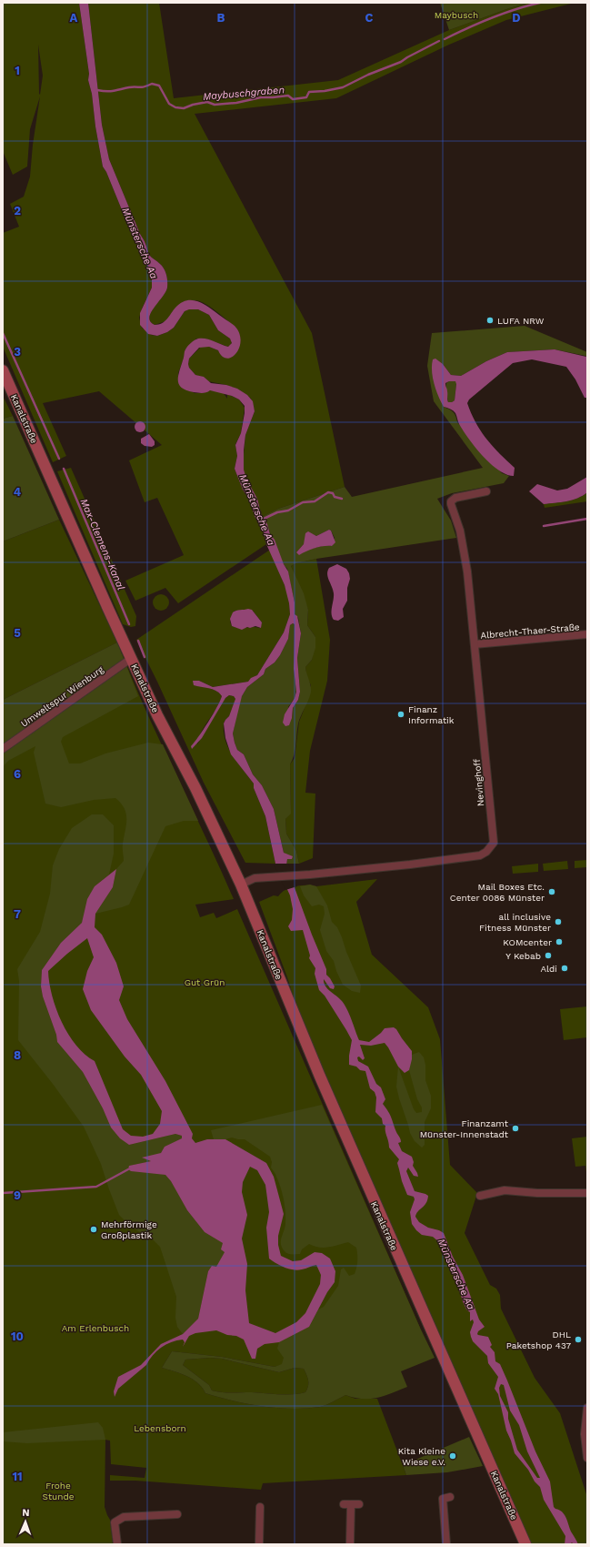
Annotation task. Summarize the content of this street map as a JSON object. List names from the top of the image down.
{
  "streets": {
    "main road": ["Kanalstraße"],
    "street": ["Albrecht-Thaer-Straße", "Umweltspur Wienburg", "Nevinghoff"]
  },
  "crossings": [
    ["Kanalstraße", "Umweltspur Wienburg"],
    ["Kanalstraße", "Nevinghoff"],
    ["Albrecht-Thaer-Straße", "Nevinghoff"]
  ],
  "water": ["Maybuschgraben", "Münstersche Aa", "Max-Clemens-Kanal"],
  "parks": [
    "Maybusch",
    "Gut Grün",
    "Am Erlenbusch",
    "Lebensborn",
    "Frohe Stunde"
  ],
  "places": [
    "LUFA NRW",
    "Finanz Informatik",
    "Mail Boxes Etc. Center 0086 Münster",
    "all inclusive Fitness Münster",
    "KOMcenter",
    "Y Kebab",
    "Aldi",
    "Finanzamt Münster-Innenstadt",
    "Mehrförmige Großplastik",
    "DHL Paketshop 437",
    "Kita Kleine Wiese e.V."
  ],
  "north": "top",
  "grid": {
    "columns": [
      "A",
      "B",
      "C",
      "D"
    ],
    "rows": [
      "1",
      "2",
      "3",
      "4",
      "5",
      "6",
      "7",
      "8",
      "9",
      "10",
      "11"
    ]
  }
}
